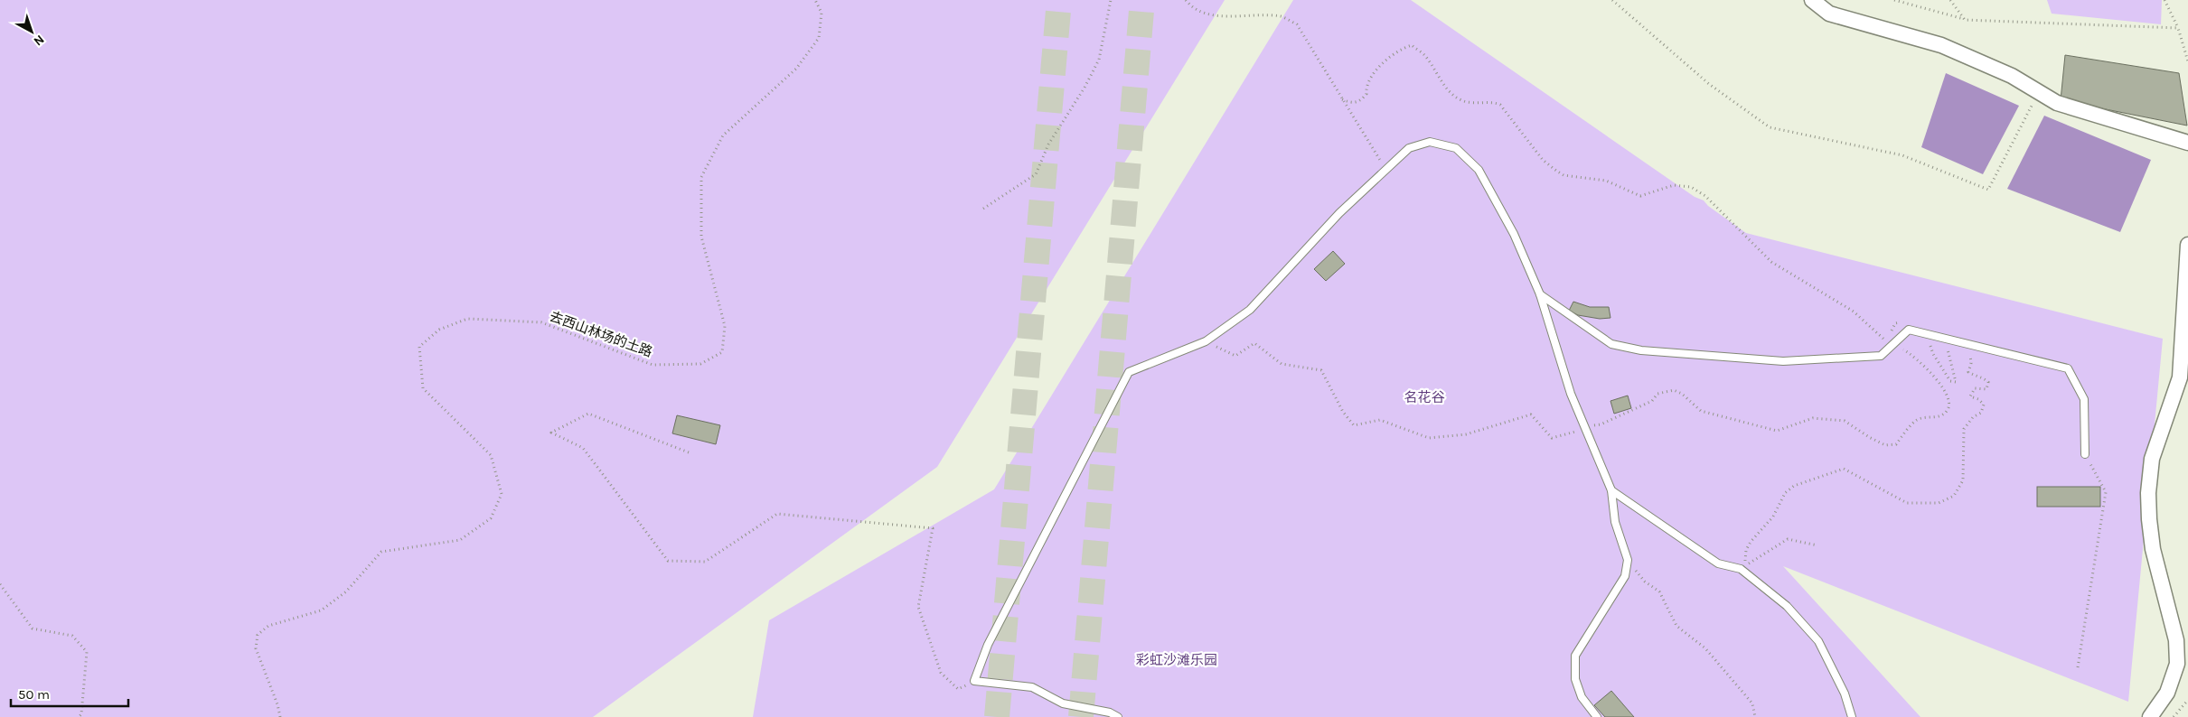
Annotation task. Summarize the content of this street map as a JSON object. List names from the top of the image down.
{
  "streets": {
    "path": ["去西山林场的土路"]
  },
  "parks": ["名花谷", "彩虹沙滩乐园"],
  "scale_bar": "50 m",
  "north": "bottom right"
}
